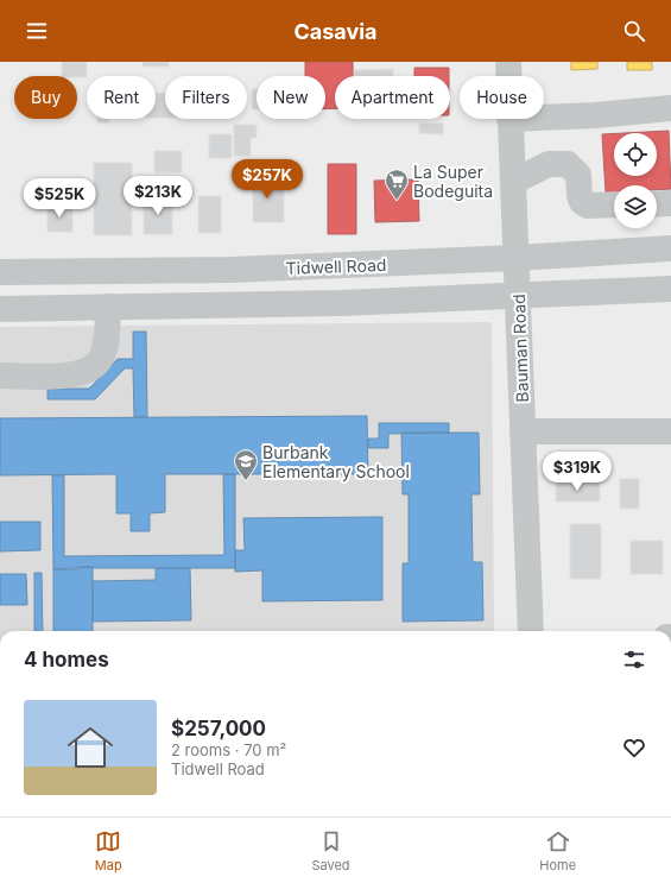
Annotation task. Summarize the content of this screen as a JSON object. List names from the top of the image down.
{
  "streets": {
    "main road": ["Tidwell Road"],
    "street": ["Bauman Road"]
  },
  "crossings": [
    ["Tidwell Road", "Bauman Road"]
  ],
  "places": {
    "supermarket": ["La Super Bodeguita"],
    "school or university": ["Burbank Elementary School"]
  },
  "page": {
    "header": "Casavia",
    "chip": [
      "Buy",
      "Rent",
      "Filters",
      "New",
      "Apartment",
      "House"
    ],
    "price": [
      "$257K",
      "$213K",
      "$525K",
      "$319K"
    ],
    "heading": "4 homes",
    "list": [
      {
        "name": "$257,000",
        "note": "2 rooms · 70 m² · Tidwell Road"
      }
    ],
    "tabs": ["Map", "Saved", "Home"]
  }
}
